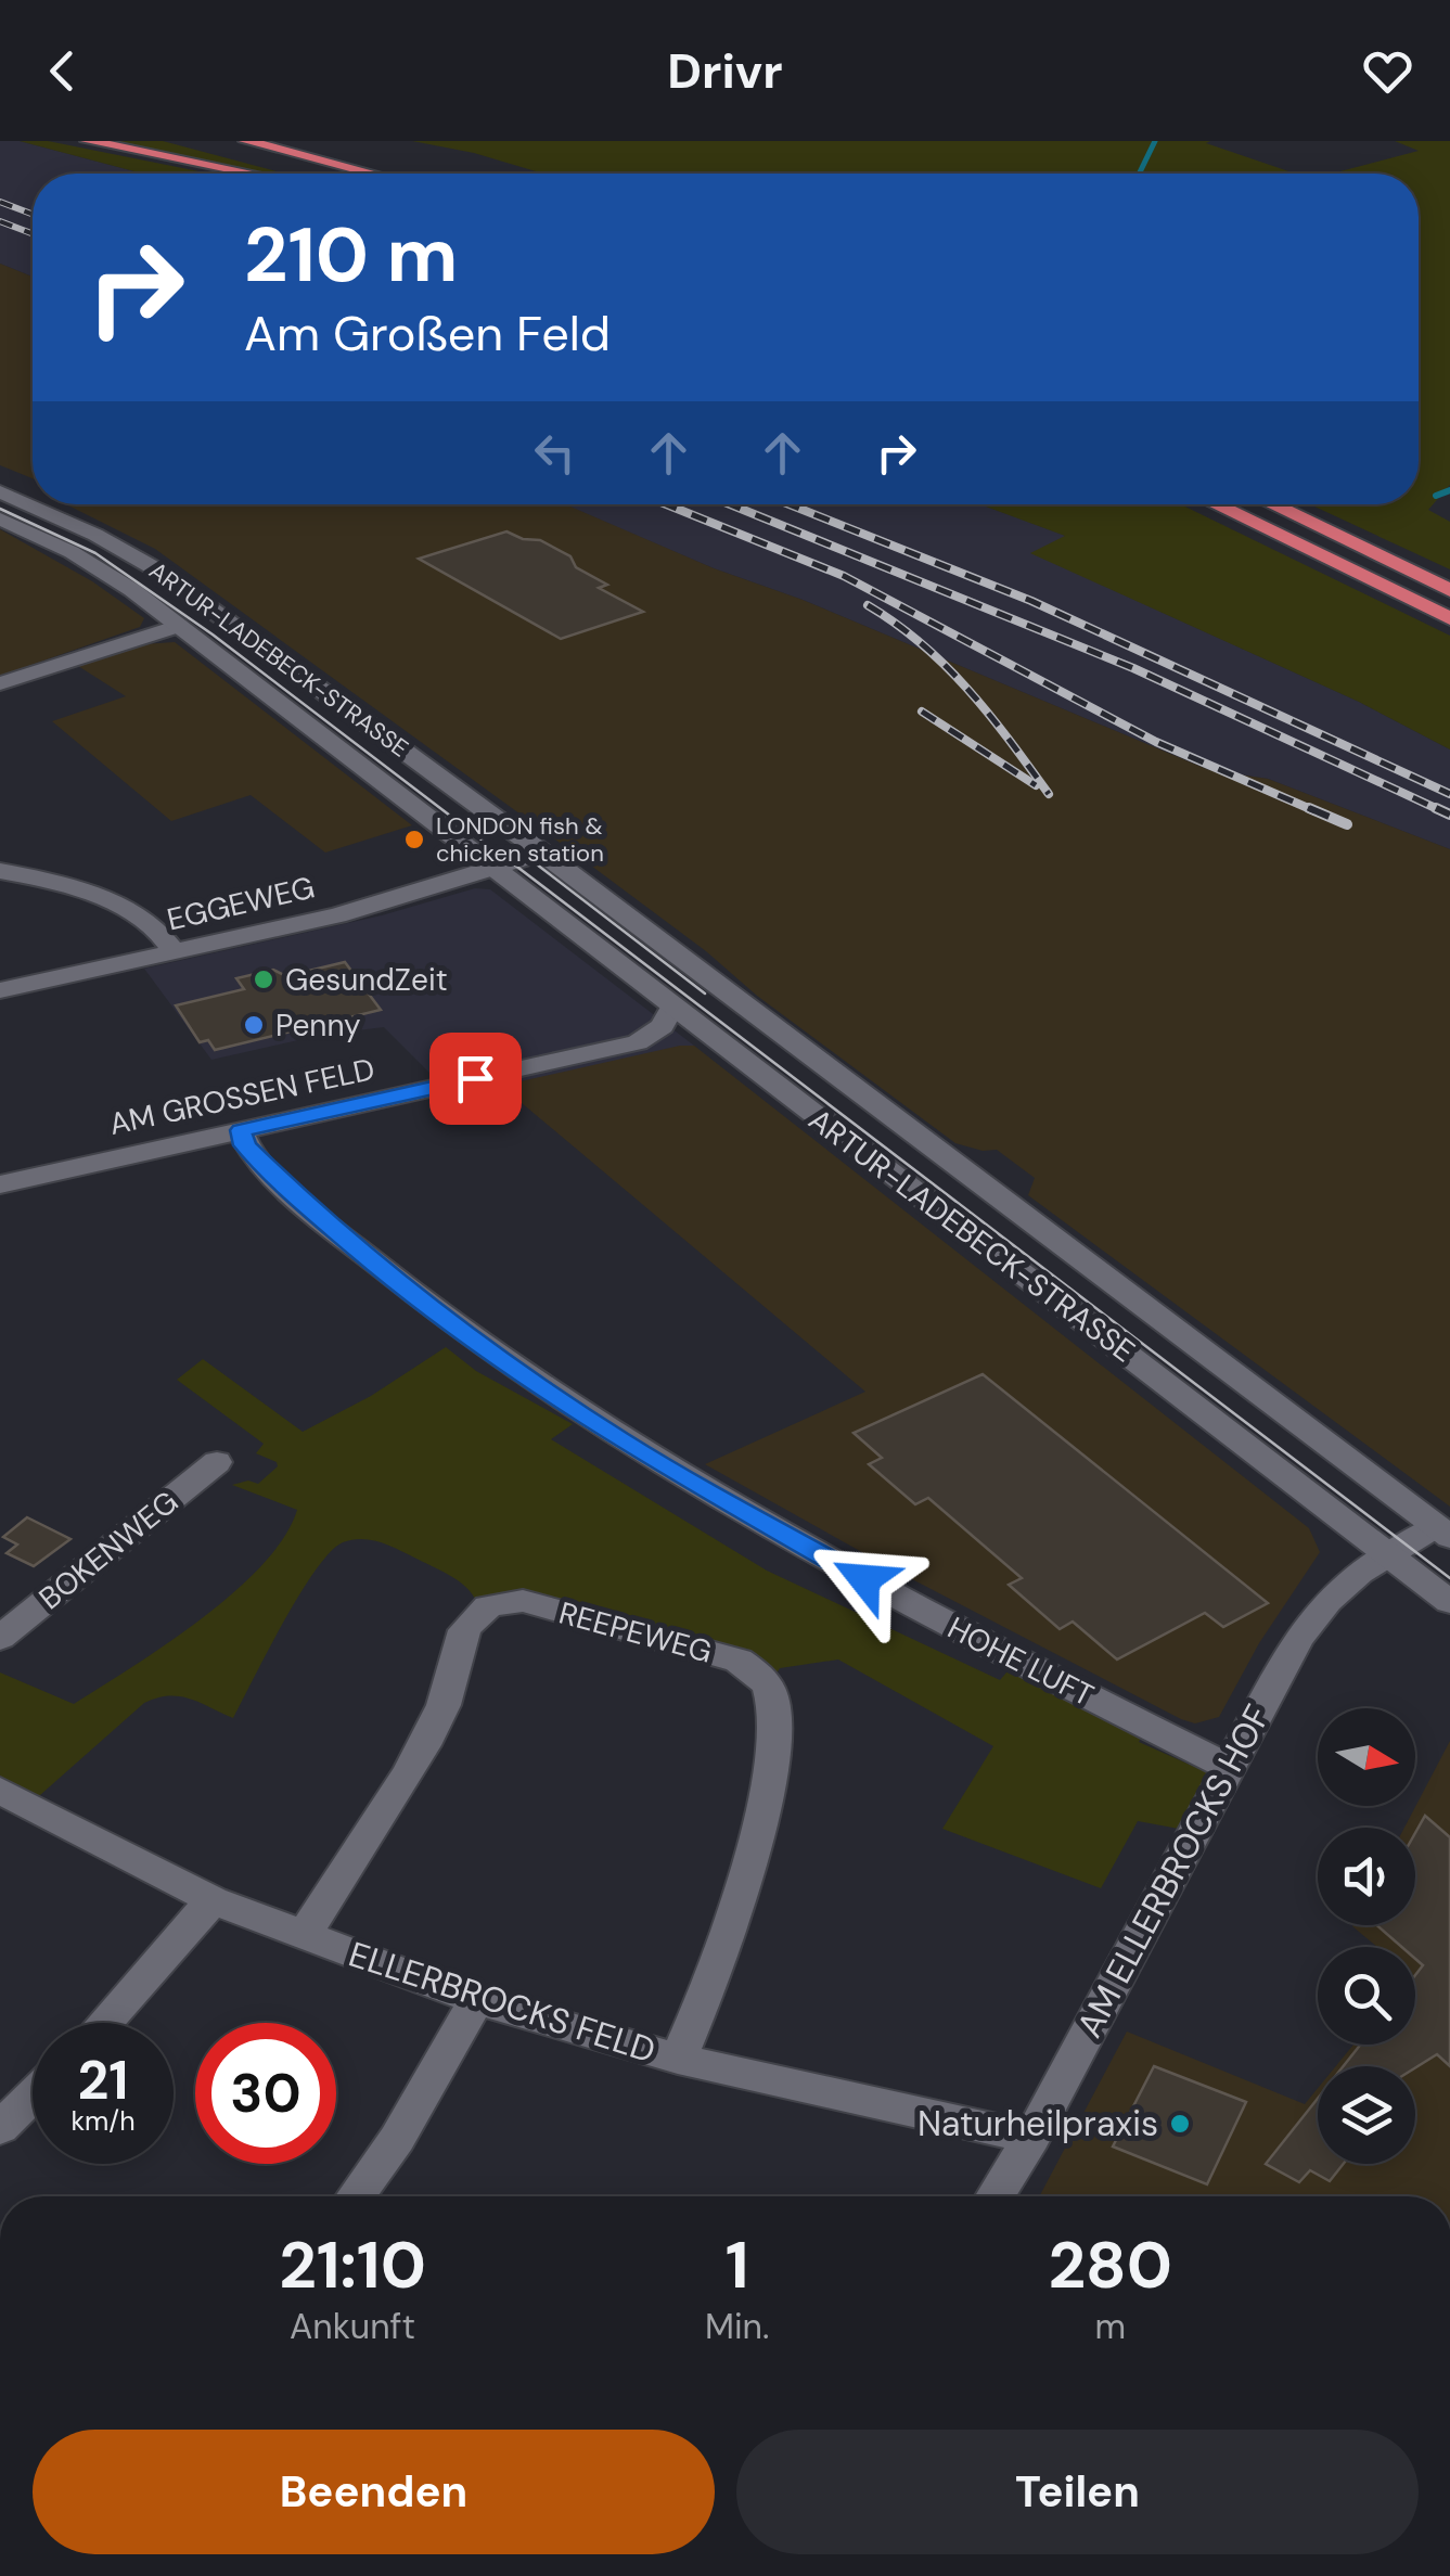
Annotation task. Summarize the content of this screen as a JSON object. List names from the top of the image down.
{
  "streets": {
    "street": [
      "ARTUR-LADEBECK-STRASSE",
      "EGGEWEG",
      "AM GROSSEN FELD",
      "BOKENWEG",
      "REEPEWEG",
      "HOHE LUFT",
      "AM ELLERBROCKS HOF",
      "ELLERBROCKS FELD"
    ]
  },
  "crossings": [
    ["ARTUR-LADEBECK-STRASSE", "EGGEWEG"],
    ["ARTUR-LADEBECK-STRASSE", "AM GROSSEN FELD"],
    ["ARTUR-LADEBECK-STRASSE", "AM ELLERBROCKS HOF"],
    ["AM GROSSEN FELD", "HOHE LUFT"],
    ["REEPEWEG", "ELLERBROCKS FELD"],
    ["HOHE LUFT", "AM ELLERBROCKS HOF"],
    ["AM ELLERBROCKS HOF", "ELLERBROCKS FELD"]
  ],
  "places": [
    "LONDON fish & chicken station",
    "GesundZeit",
    "Penny",
    "Naturheilpraxis"
  ],
  "north": "right",
  "page": {
    "header": "Drivr",
    "turn": ["210 m", "Am Großen Feld"],
    "speed": "21 km/h",
    "limit": "30",
    "eta": [
      "21:10",
      "Ankunft",
      "1",
      "Min.",
      "280",
      "m"
    ],
    "buttons": ["Beenden", "Teilen"]
  }
}
